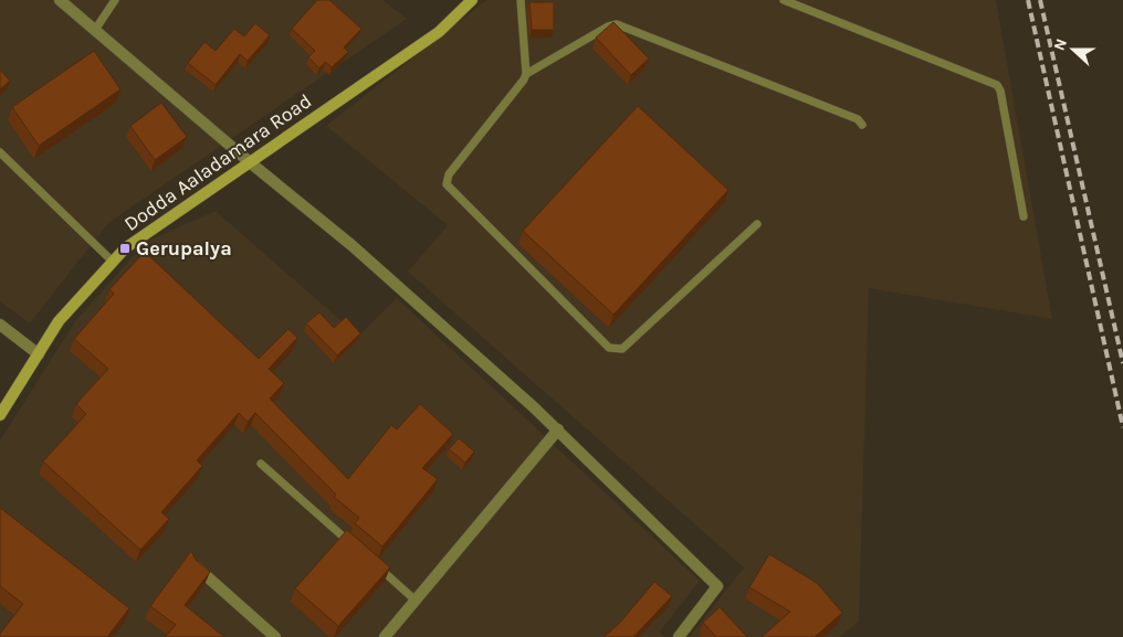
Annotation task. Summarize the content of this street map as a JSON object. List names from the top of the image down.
{
  "streets": {
    "main road": ["Dodda Aaladamara Road"]
  },
  "places": {
    "transit": ["Gerupalya"]
  },
  "north": "left"
}
